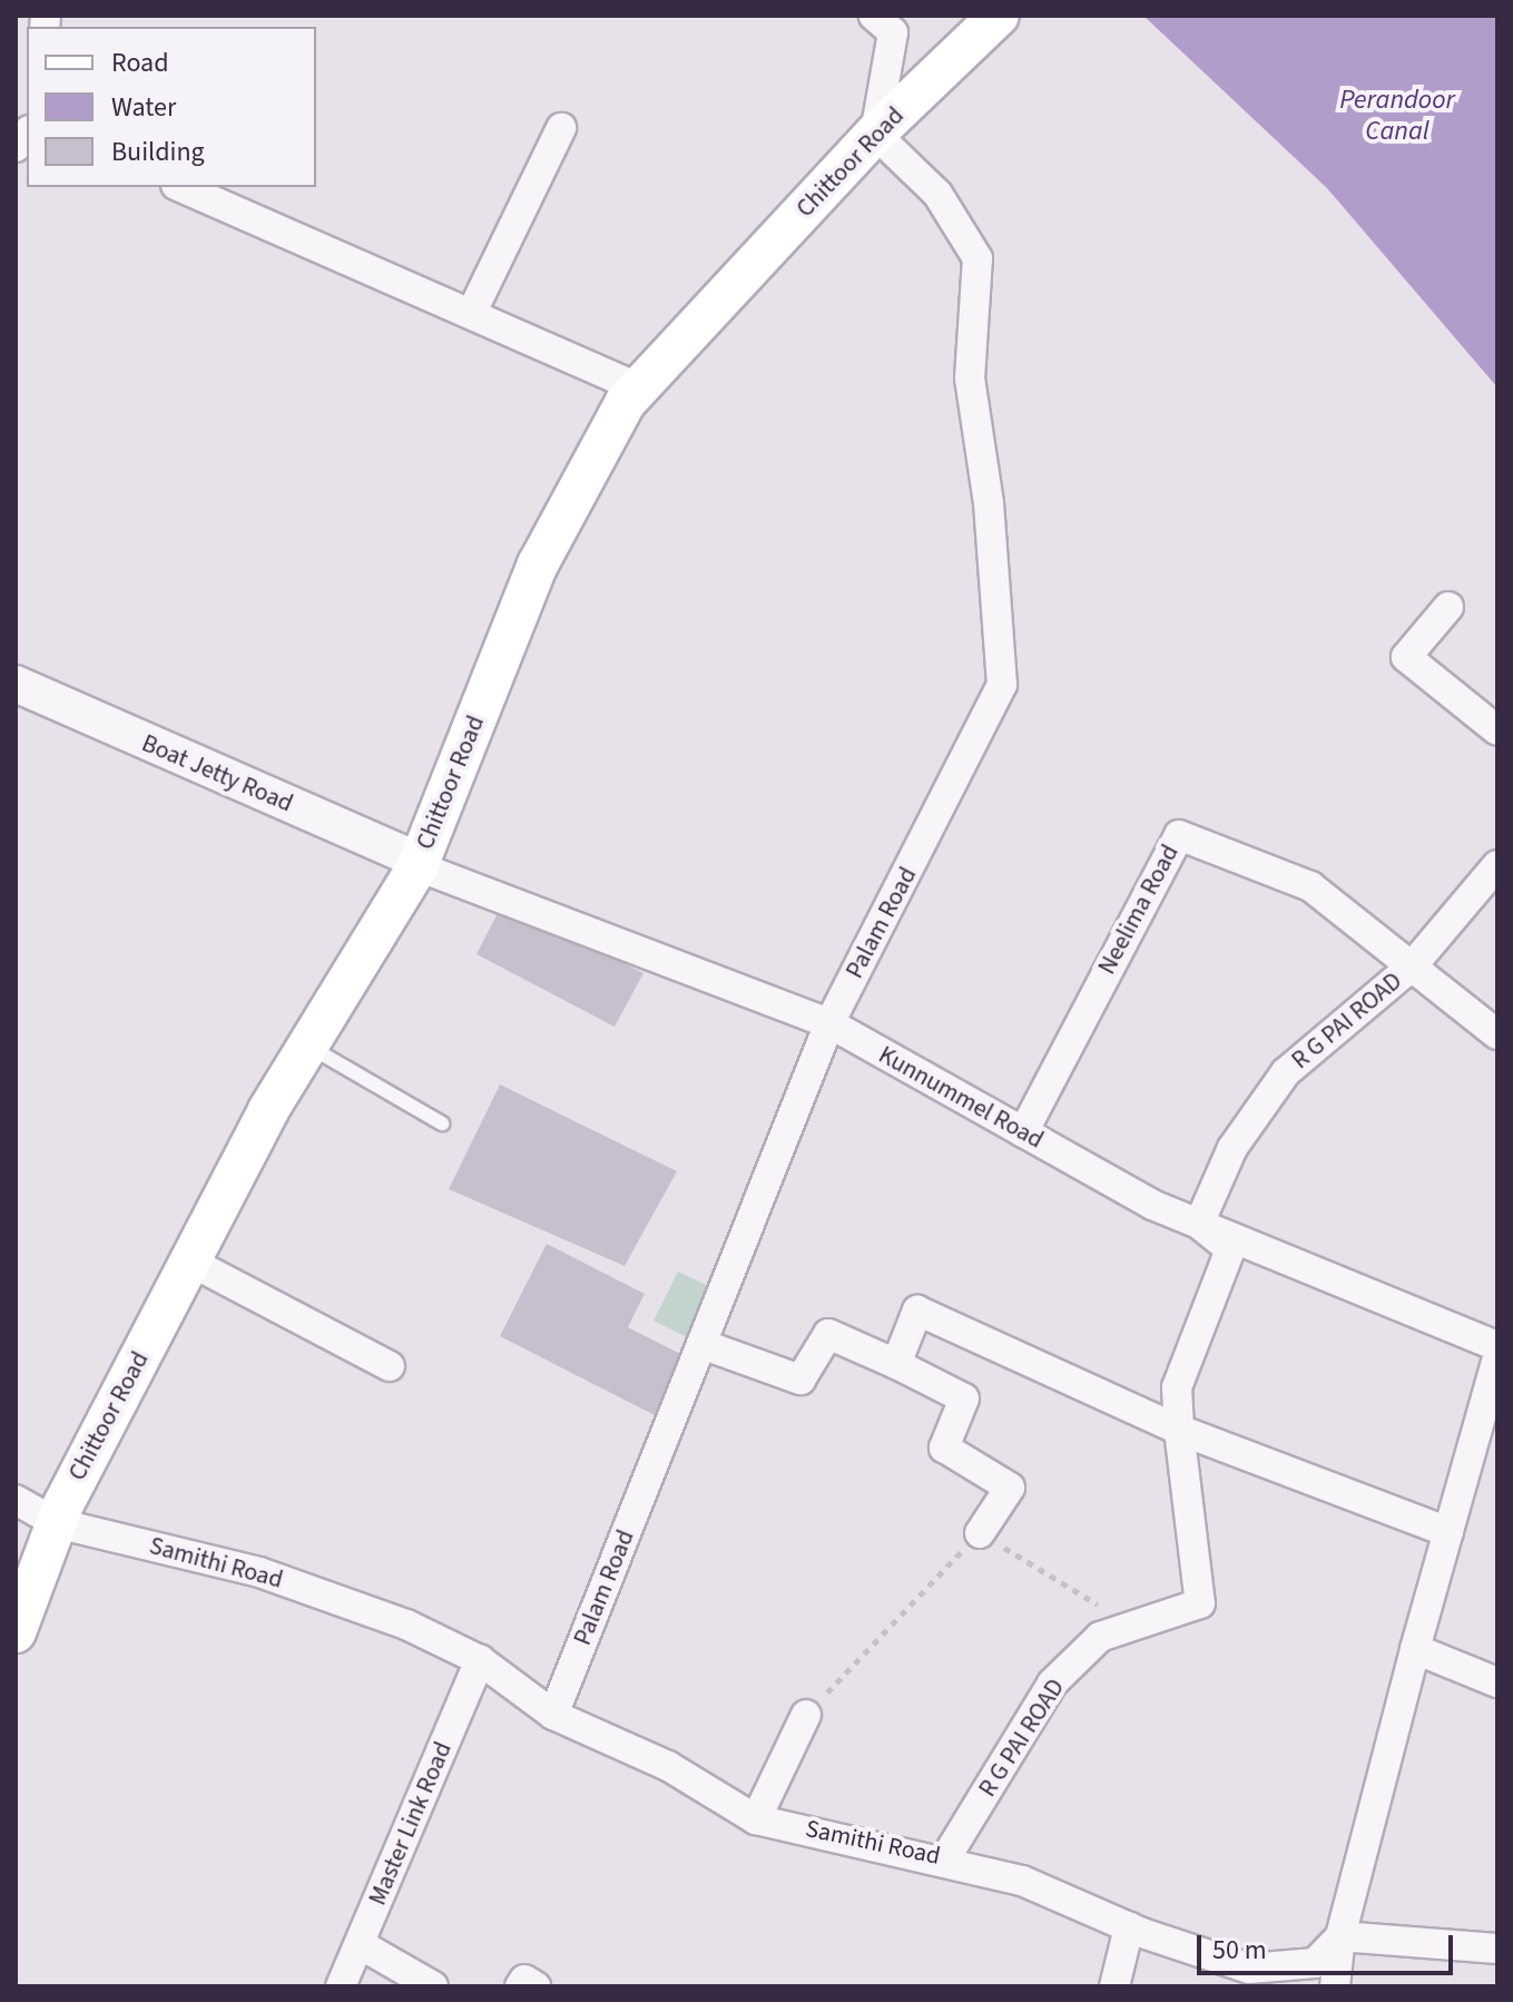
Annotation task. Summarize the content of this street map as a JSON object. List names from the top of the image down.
{
  "streets": {
    "main road": ["Chittoor Road"],
    "street": [
      "Boat Jetty Road",
      "Neelima Road",
      "Palam Road",
      "R G PAI ROAD",
      "Kunnummel Road",
      "Samithi Road",
      "Master Link Road"
    ]
  },
  "crossings": [
    ["Chittoor Road", "Boat Jetty Road"],
    ["Chittoor Road", "Palam Road"],
    ["Chittoor Road", "Kunnummel Road"],
    ["Chittoor Road", "Samithi Road"],
    ["Boat Jetty Road", "Kunnummel Road"],
    ["Neelima Road", "R G PAI ROAD"],
    ["Neelima Road", "Kunnummel Road"],
    ["Palam Road", "Kunnummel Road"],
    ["Palam Road", "Samithi Road"],
    ["R G PAI ROAD", "Kunnummel Road"],
    ["R G PAI ROAD", "Samithi Road"],
    ["Samithi Road", "Master Link Road"]
  ],
  "water": ["Perandoor Canal"],
  "legend": ["Road", "Water", "Building"],
  "scale_bar": "50 m"
}
